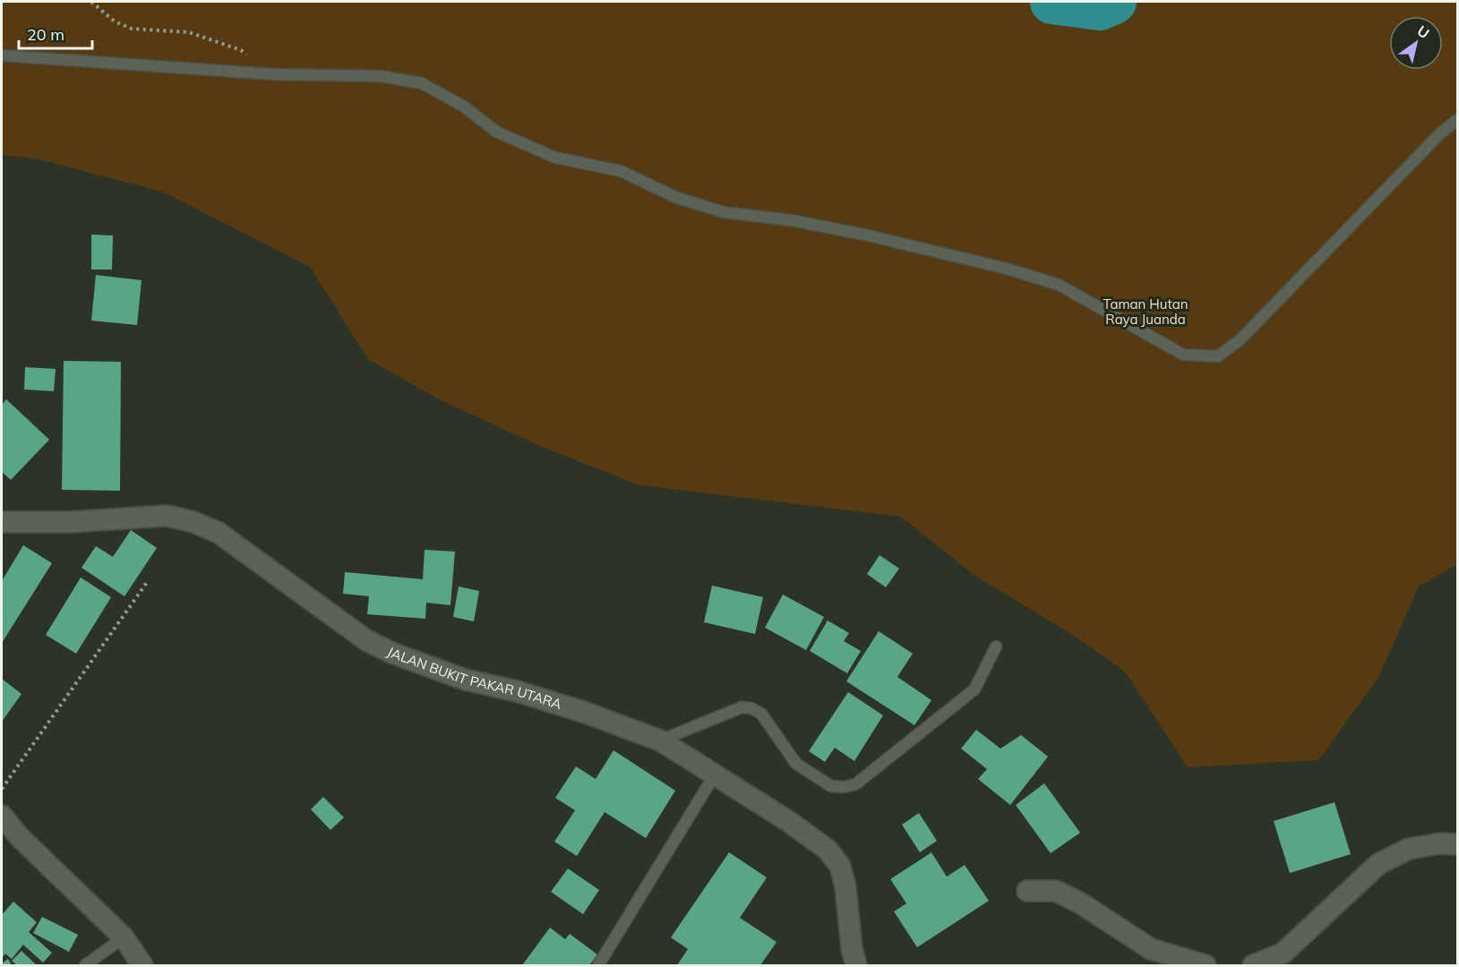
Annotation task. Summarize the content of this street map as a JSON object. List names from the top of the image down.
{
  "streets": {
    "street": ["JALAN BUKIT PAKAR UTARA"]
  },
  "parks": ["Taman Hutan Raya Juanda"],
  "scale_bar": "20 m",
  "north": "top right"
}
